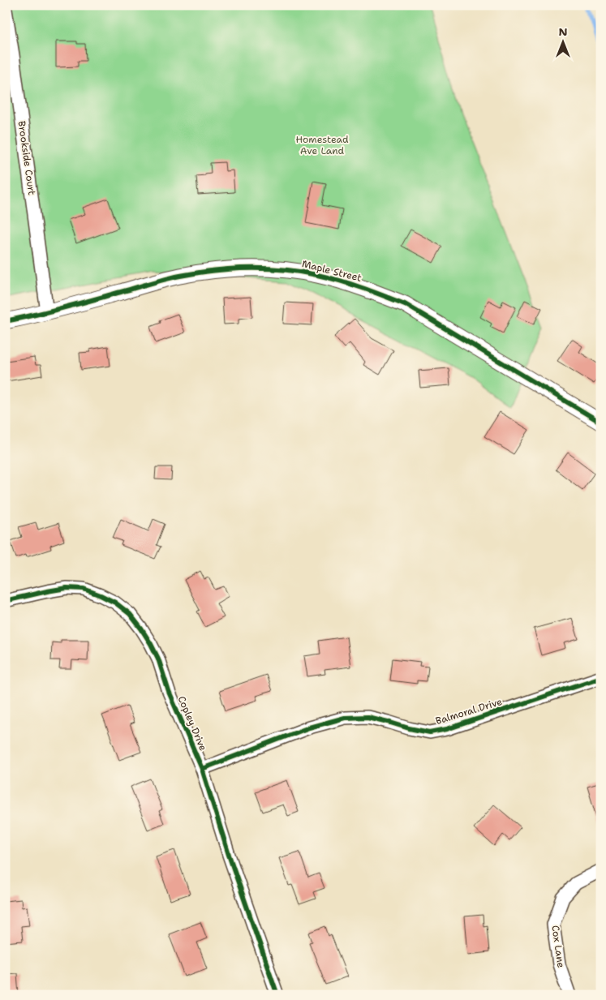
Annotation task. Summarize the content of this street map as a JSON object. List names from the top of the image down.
{
  "streets": {
    "street": [
      "Brookside Court",
      "Maple Street",
      "Balmoral Drive",
      "Copley Drive",
      "Cox Lane"
    ]
  },
  "crossings": [
    ["Brookside Court", "Maple Street"],
    ["Balmoral Drive", "Copley Drive"]
  ],
  "parks": ["Homestead Ave Land"],
  "north": "top"
}
